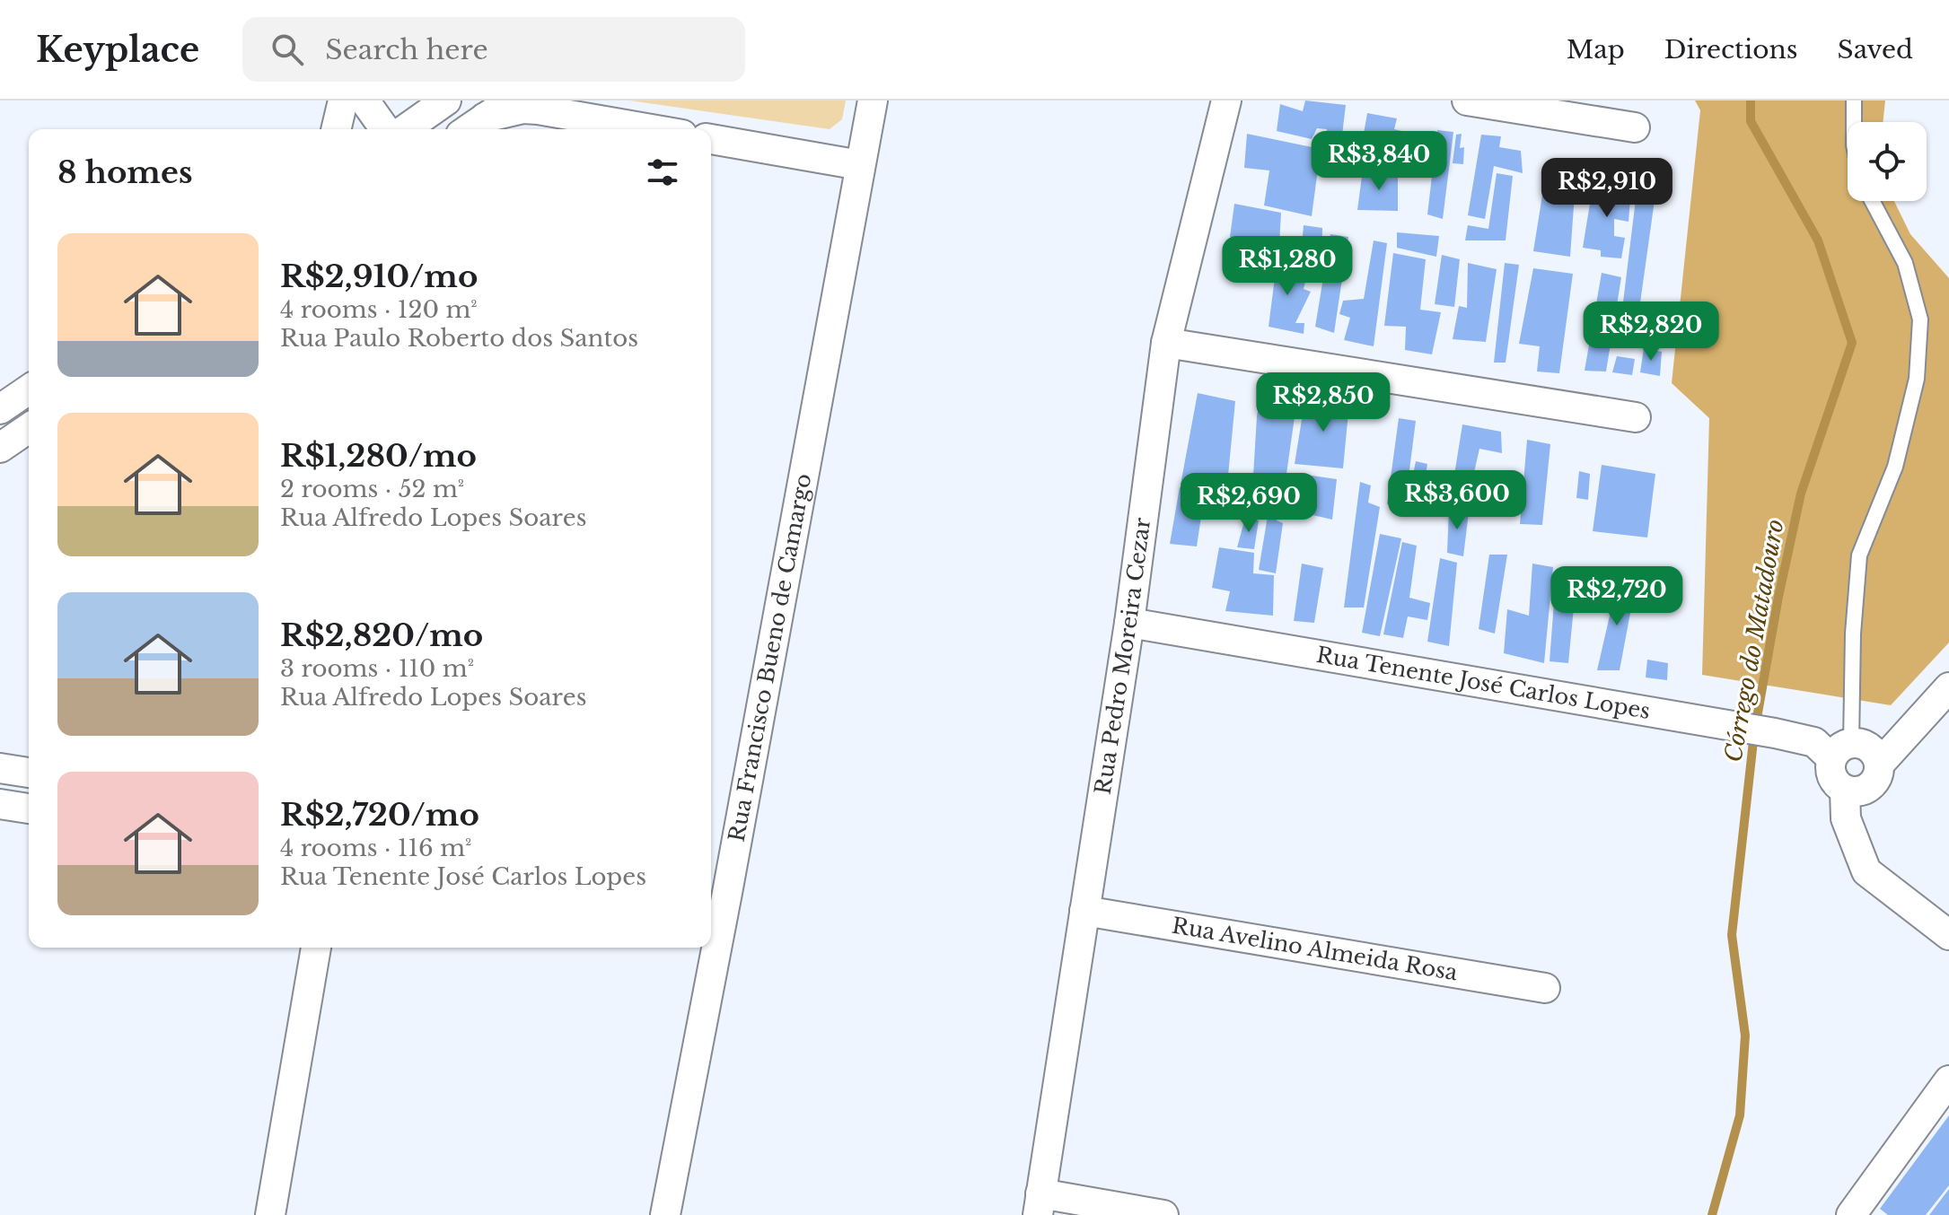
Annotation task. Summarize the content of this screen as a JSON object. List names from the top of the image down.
{
  "streets": {
    "street": [
      "Rua Pedro Moreira Cezar",
      "Rua Francisco Bueno de Camargo",
      "Rua Tenente José Carlos Lopes",
      "Rua Avelino Almeida Rosa"
    ]
  },
  "crossings": [
    ["Rua Pedro Moreira Cezar", "Rua Tenente José Carlos Lopes"],
    ["Rua Pedro Moreira Cezar", "Rua Avelino Almeida Rosa"]
  ],
  "water": ["Córrego do Matadouro"],
  "page": {
    "header": "Keyplace",
    "search": "Search here",
    "nav": ["Map", "Directions", "Saved"],
    "heading": "8 homes",
    "price": [
      "R$3,840",
      "R$2,910",
      "R$1,280",
      "R$2,820",
      "R$2,850",
      "R$3,600",
      "R$2,690",
      "R$2,720"
    ],
    "list": [
      {
        "name": "R$2,910/mo",
        "note": "4 rooms · 120 m² · Rua Paulo Roberto dos Santos"
      },
      {
        "name": "R$1,280/mo",
        "note": "2 rooms · 52 m² · Rua Alfredo Lopes Soares"
      },
      {
        "name": "R$2,820/mo",
        "note": "3 rooms · 110 m² · Rua Alfredo Lopes Soares"
      },
      {
        "name": "R$2,720/mo",
        "note": "4 rooms · 116 m² · Rua Tenente José Carlos Lopes"
      }
    ]
  }
}
